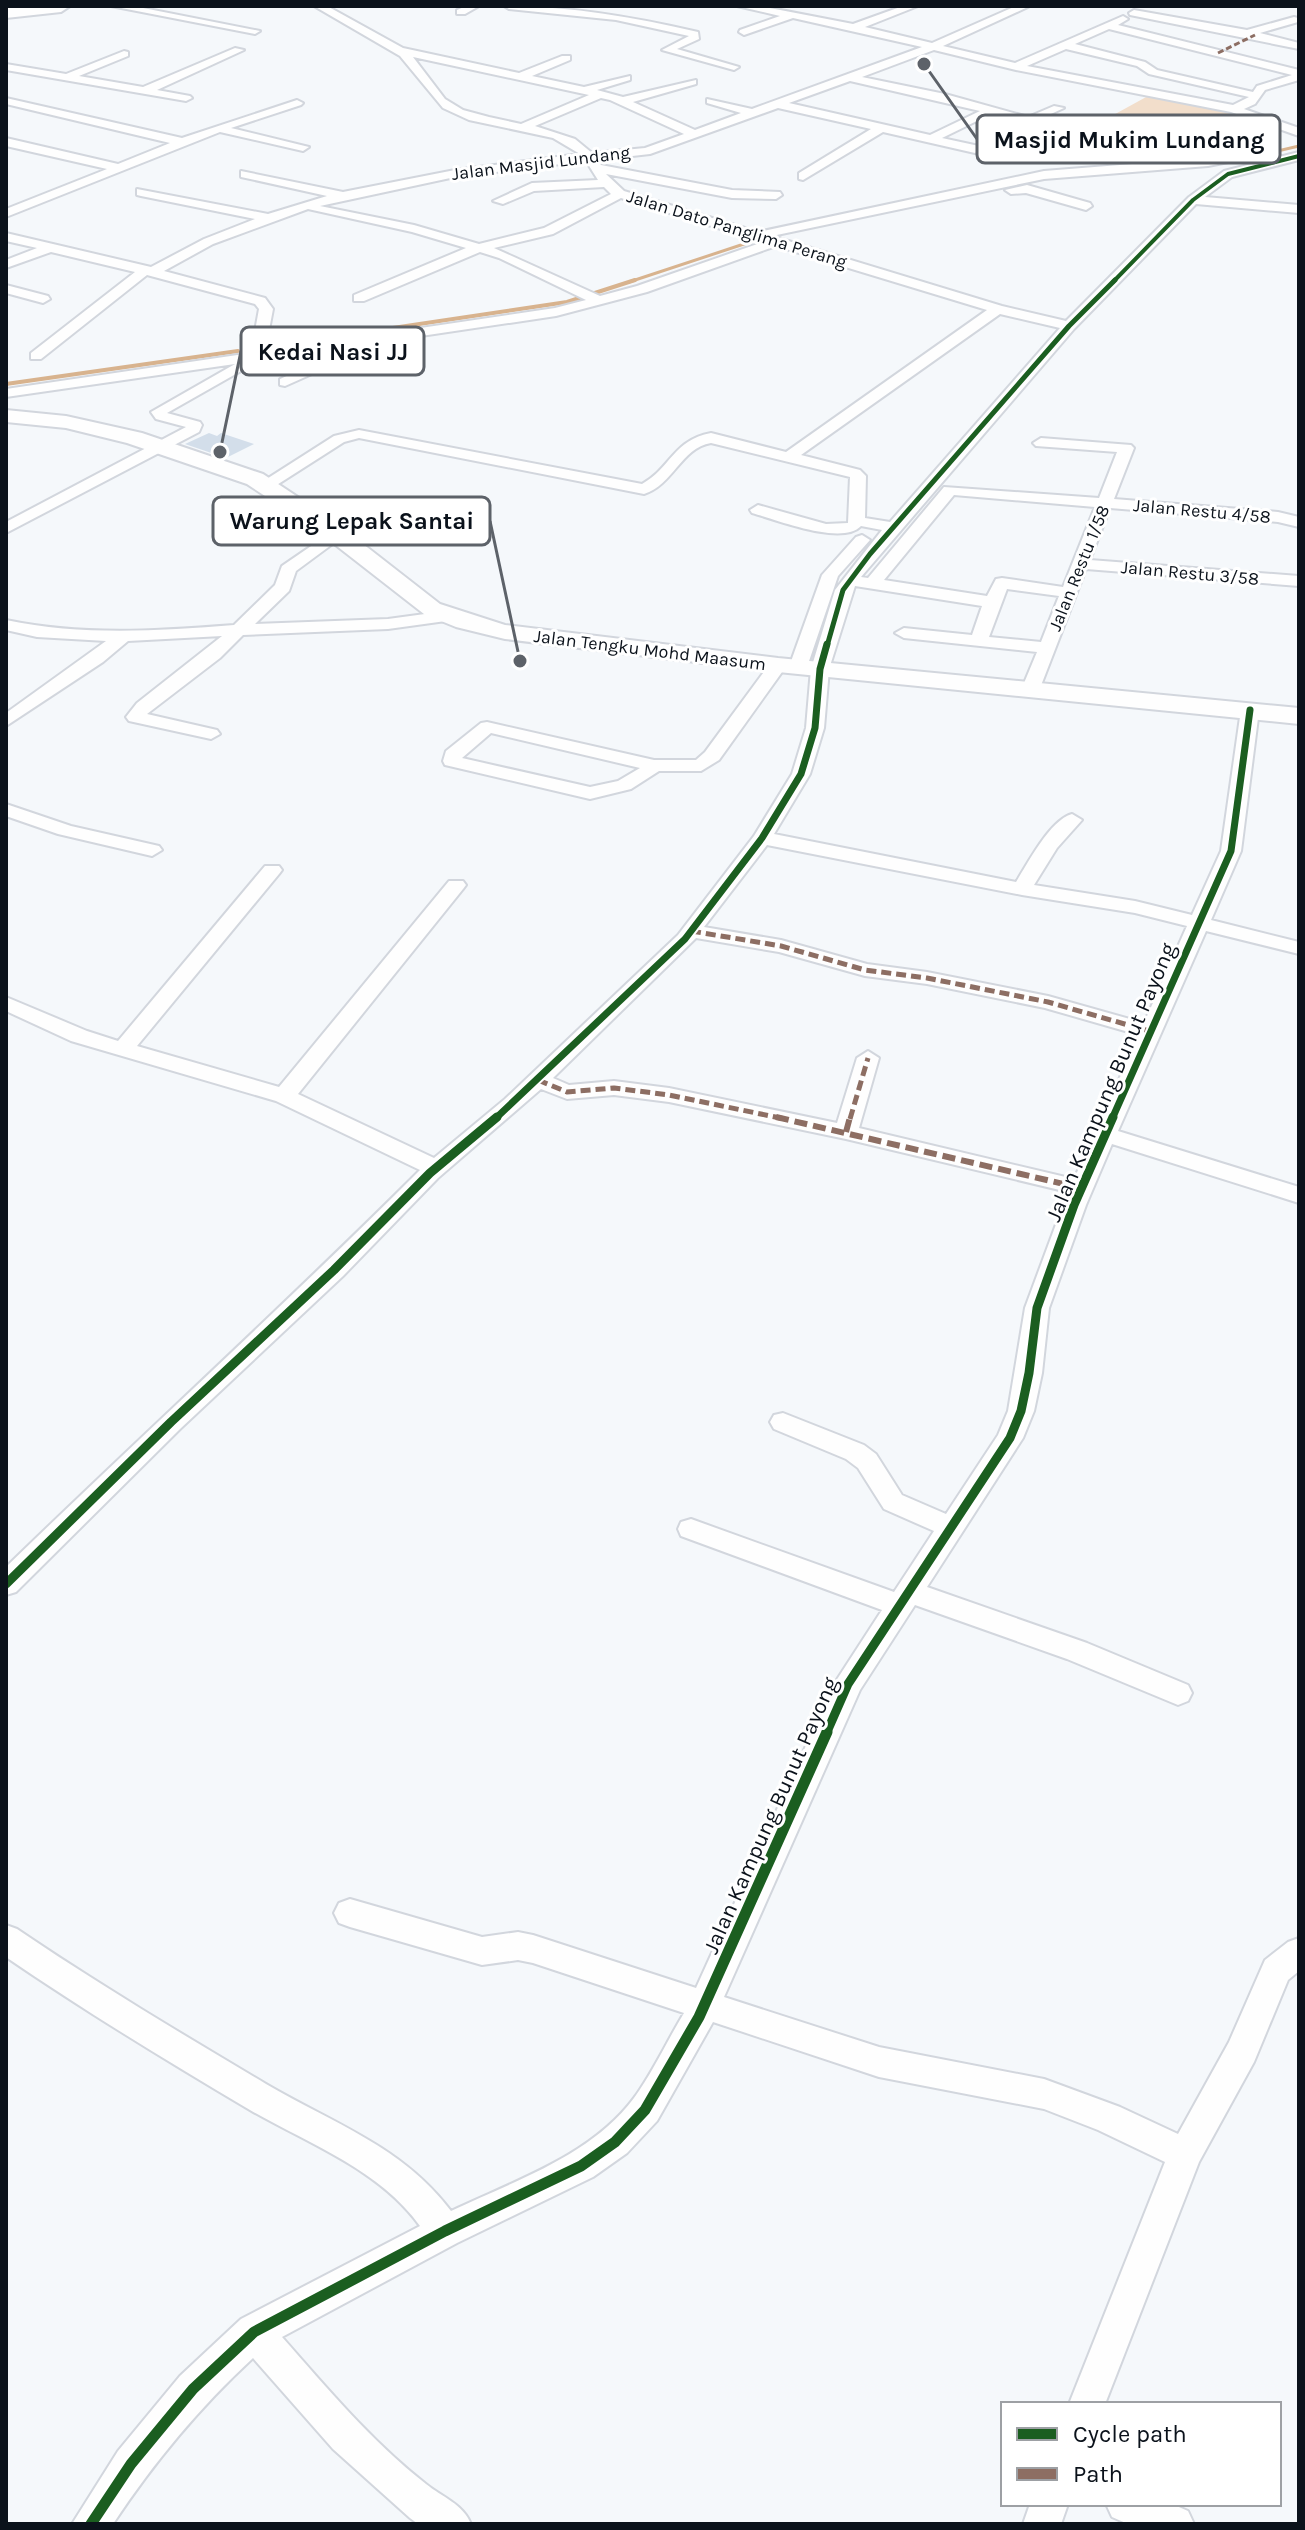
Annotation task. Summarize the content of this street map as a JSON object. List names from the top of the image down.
{
  "streets": {
    "main road": ["Jalan Tengku Mohd Maasum"],
    "street": [
      "Jalan Masjid Lundang",
      "Jalan Dato Panglima Perang",
      "Jalan Restu 4/58",
      "Jalan Restu 1/58",
      "Jalan Restu 3/58",
      "Jalan Kampung Bunut Payong"
    ]
  },
  "crossings": [
    ["Jalan Masjid Lundang", "Jalan Dato Panglima Perang"],
    ["Jalan Restu 4/58", "Jalan Restu 1/58"],
    ["Jalan Restu 1/58", "Jalan Restu 3/58"],
    ["Jalan Restu 1/58", "Jalan Tengku Mohd Maasum"],
    ["Jalan Tengku Mohd Maasum", "Jalan Kampung Bunut Payong"]
  ],
  "places": ["Masjid Mukim Lundang", "Kedai Nasi JJ", "Warung Lepak Santai"],
  "legend": ["Cycle path", "Path"]
}
